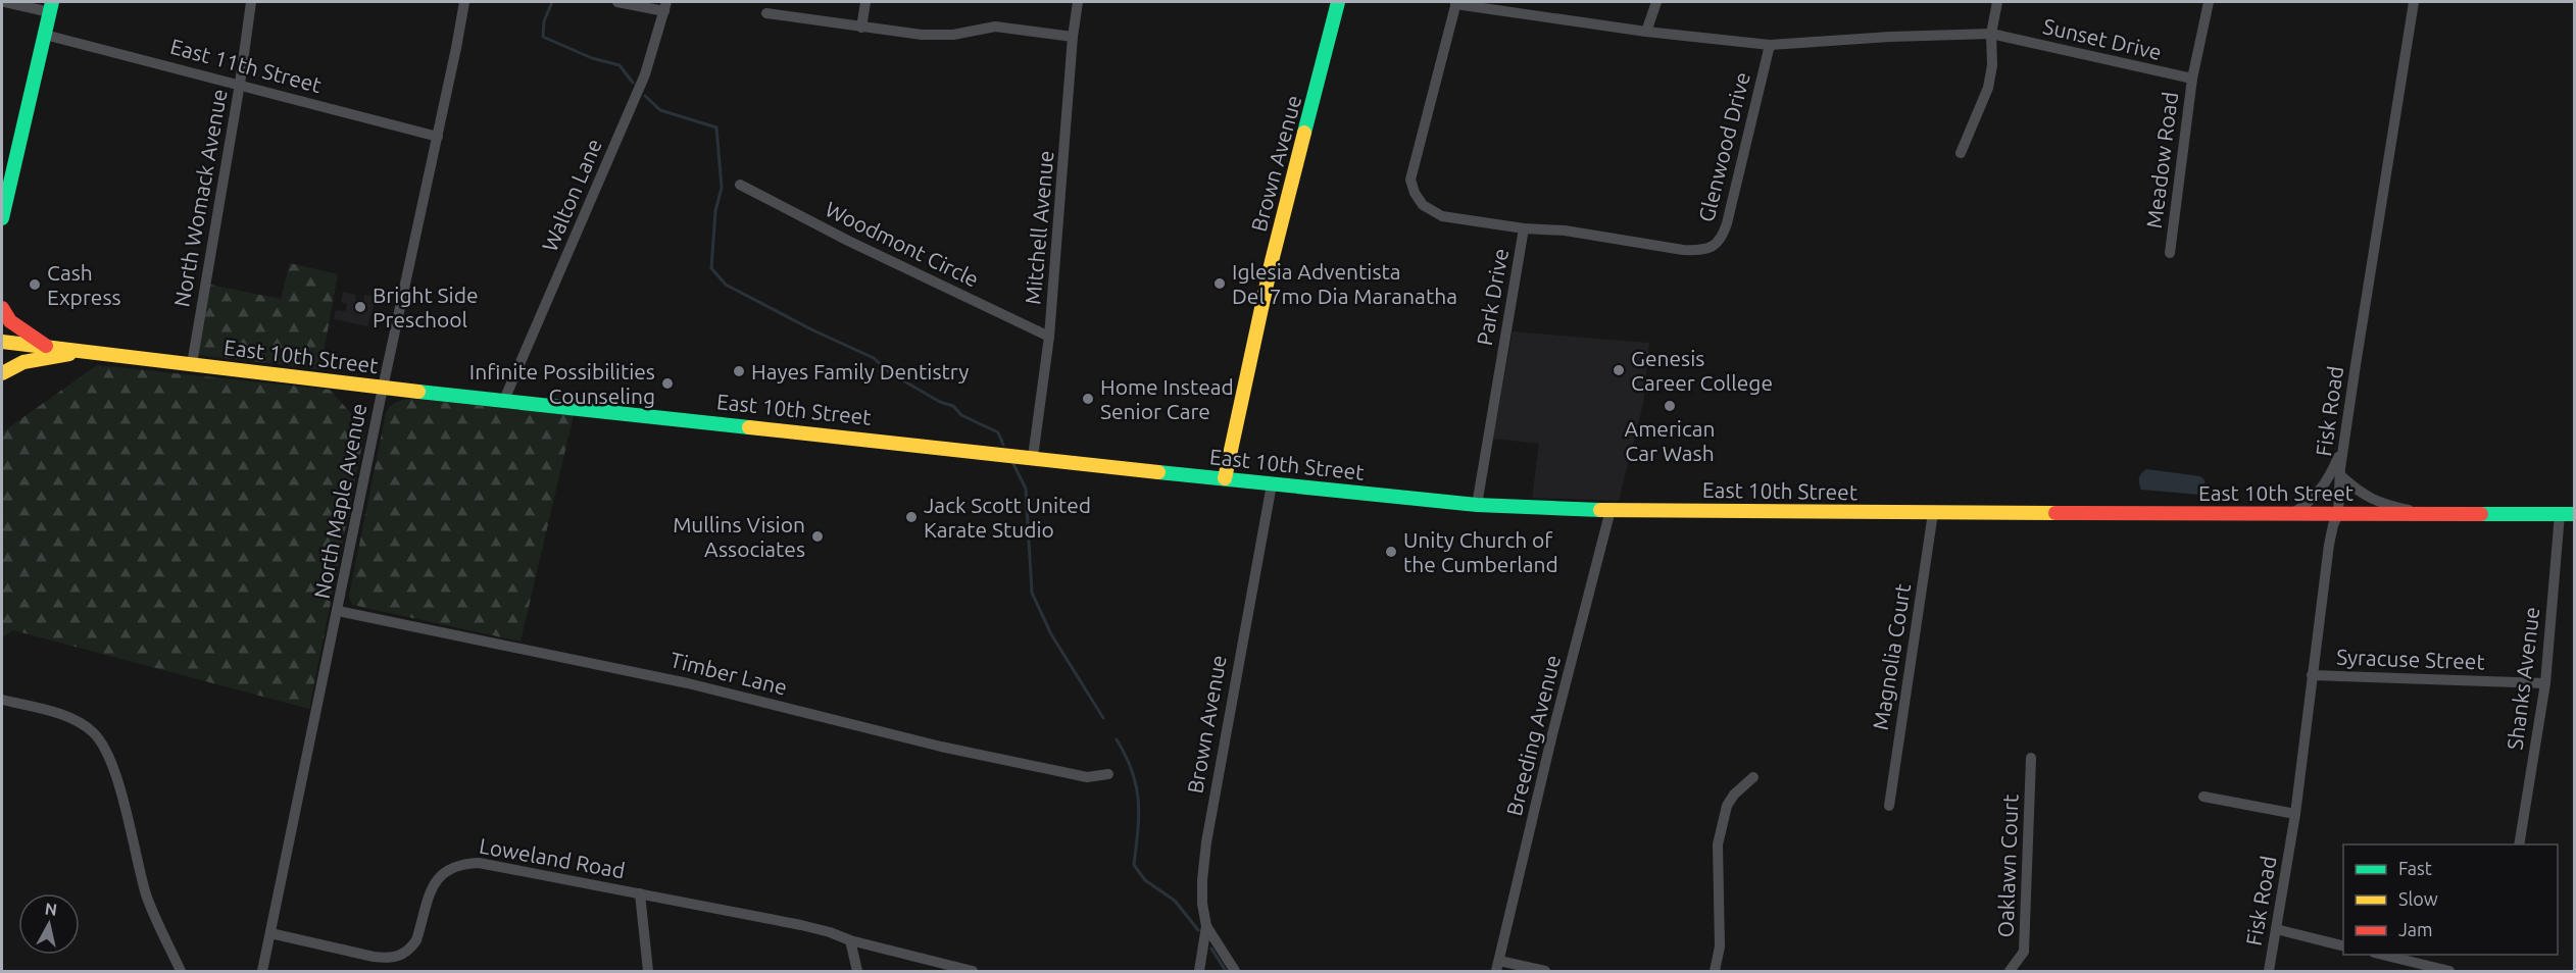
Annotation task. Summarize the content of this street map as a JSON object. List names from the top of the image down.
{
  "streets": {
    "main road": ["Brown Avenue", "East 10th Street"],
    "street": [
      "Sunset Drive",
      "East 11th Street",
      "Glenwood Drive",
      "Meadow Road",
      "Walton Lane",
      "North Womack Avenue",
      "Mitchell Avenue",
      "Woodmont Circle",
      "Park Drive",
      "Fisk Road",
      "North Maple Avenue",
      "Magnolia Court",
      "Syracuse Street",
      "Timber Lane",
      "Shanks Avenue",
      "Breeding Avenue",
      "Loweland Road",
      "Oaklawn Court"
    ]
  },
  "crossings": [
    ["Sunset Drive", "Glenwood Drive"],
    ["Sunset Drive", "Meadow Road"],
    ["Sunset Drive", "Park Drive"],
    ["East 11th Street", "North Womack Avenue"],
    ["East 11th Street", "North Maple Avenue"],
    ["Glenwood Drive", "Park Drive"],
    ["Brown Avenue", "East 10th Street"],
    ["Walton Lane", "East 10th Street"],
    ["North Womack Avenue", "East 10th Street"],
    ["Mitchell Avenue", "Woodmont Circle"],
    ["Mitchell Avenue", "East 10th Street"],
    ["Park Drive", "East 10th Street"],
    ["East 10th Street", "Fisk Road"],
    ["East 10th Street", "North Maple Avenue"],
    ["East 10th Street", "Magnolia Court"],
    ["East 10th Street", "Shanks Avenue"],
    ["East 10th Street", "Breeding Avenue"],
    ["Fisk Road", "Syracuse Street"],
    ["North Maple Avenue", "Timber Lane"],
    ["North Maple Avenue", "Loweland Road"],
    ["Syracuse Street", "Shanks Avenue"]
  ],
  "places": [
    "Iglesia Adventista Del 7mo Dia Maranatha",
    "Cash Express",
    "Bright Side Preschool",
    "Genesis Career College",
    "Hayes Family Dentistry",
    "Infinite Possibilities Counseling",
    "Home Instead Senior Care",
    "American Car Wash",
    "Jack Scott United Karate Studio",
    "Mullins Vision Associates",
    "Unity Church of the Cumberland"
  ],
  "legend": ["Fast", "Slow", "Jam"],
  "north": "top"
}
